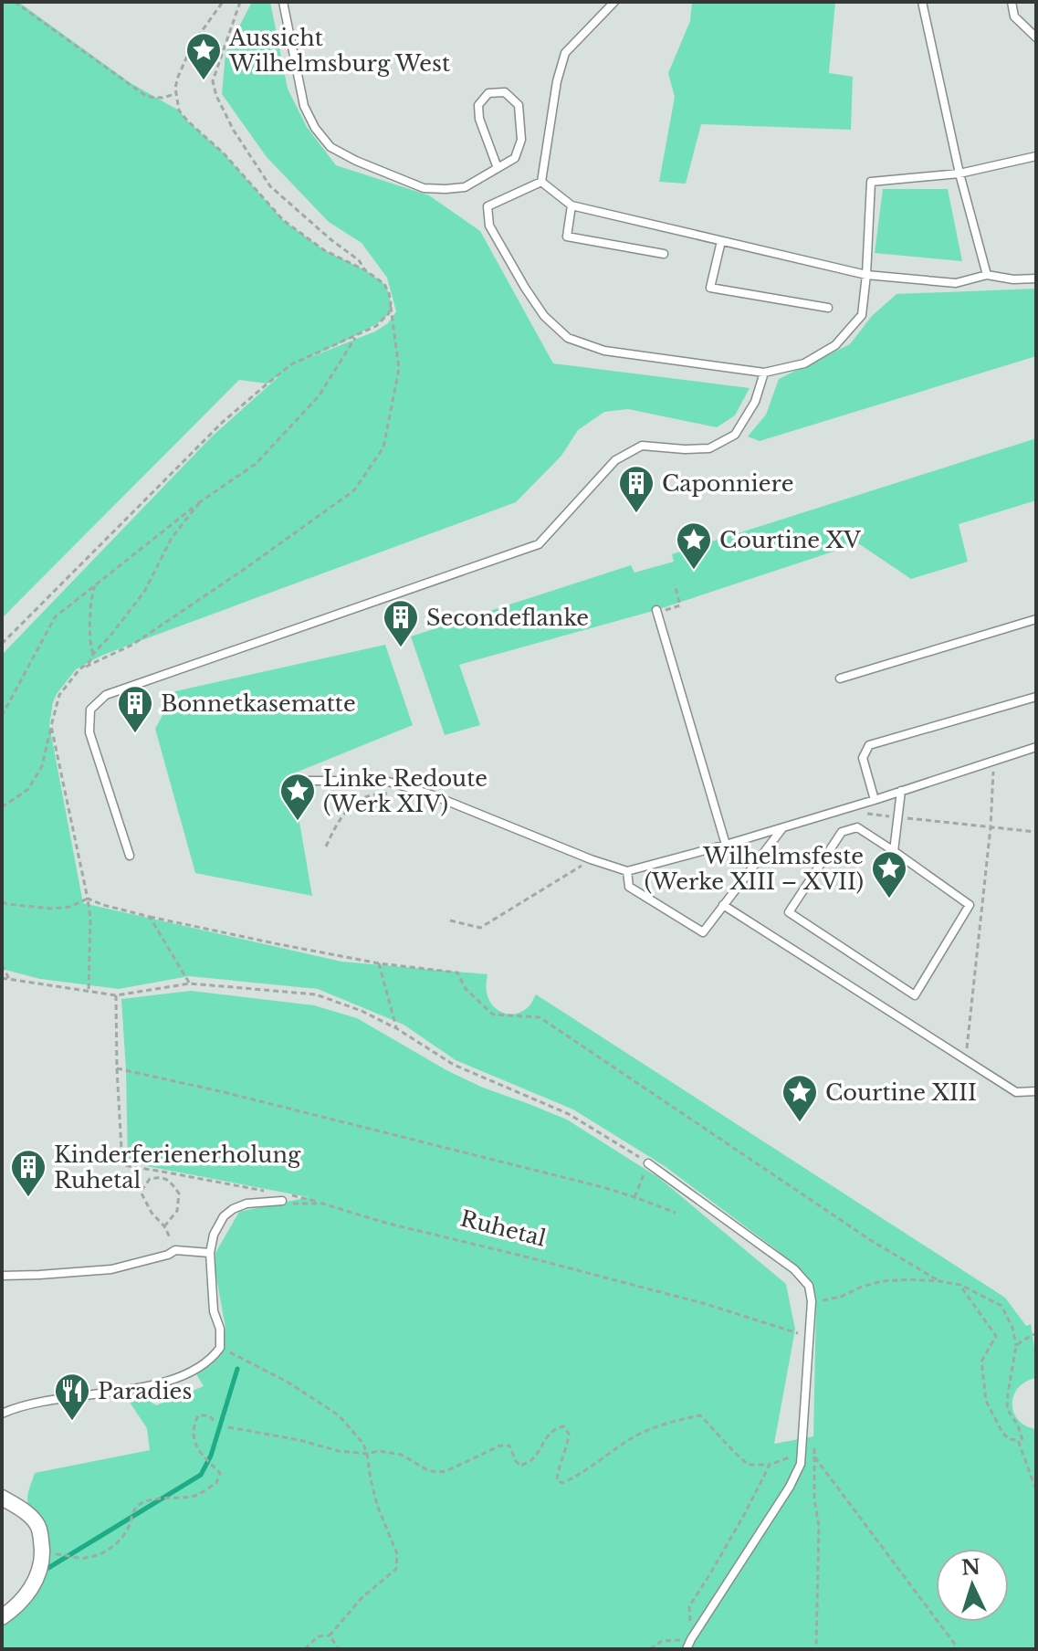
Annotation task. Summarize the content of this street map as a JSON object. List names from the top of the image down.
{
  "streets": {
    "path": ["Ruhetal"]
  },
  "places": {
    "place": [
      "Aussicht Wilhelmsburg West",
      "Courtine XV",
      "Linke Redoute (Werk XIV)",
      "Wilhelmsfeste (Werke XIII – XVII)",
      "Courtine XIII"
    ],
    "building": [
      "Caponniere",
      "Secondeflanke",
      "Bonnetkasematte",
      "Kinderferienerholung Ruhetal"
    ],
    "restaurant": ["Paradies"]
  },
  "north": "top"
}
